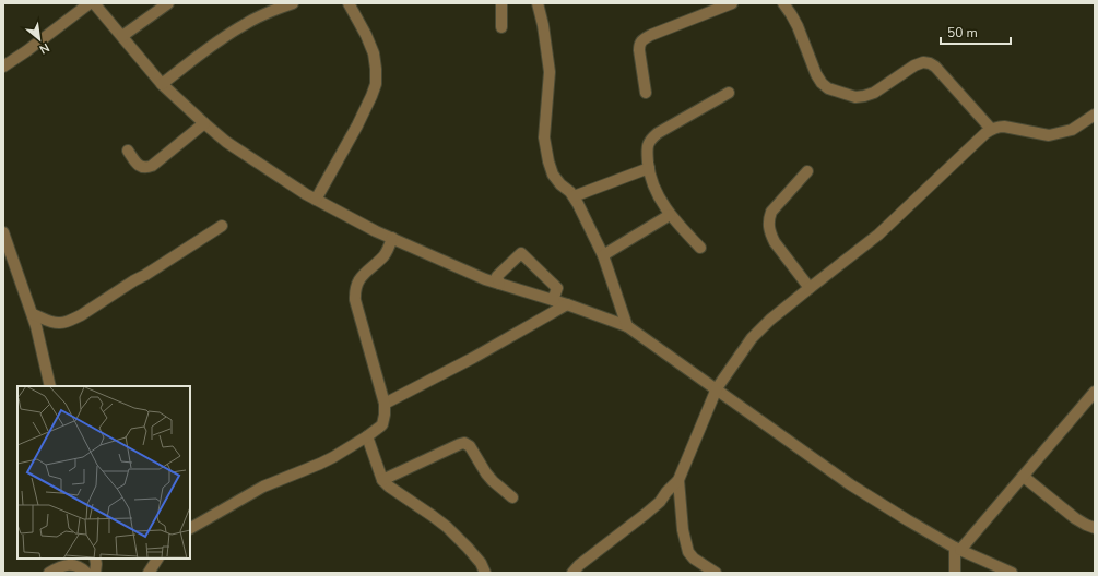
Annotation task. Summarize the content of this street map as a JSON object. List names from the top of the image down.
{
  "scale_bar": "50 m",
  "north": "bottom right"
}
